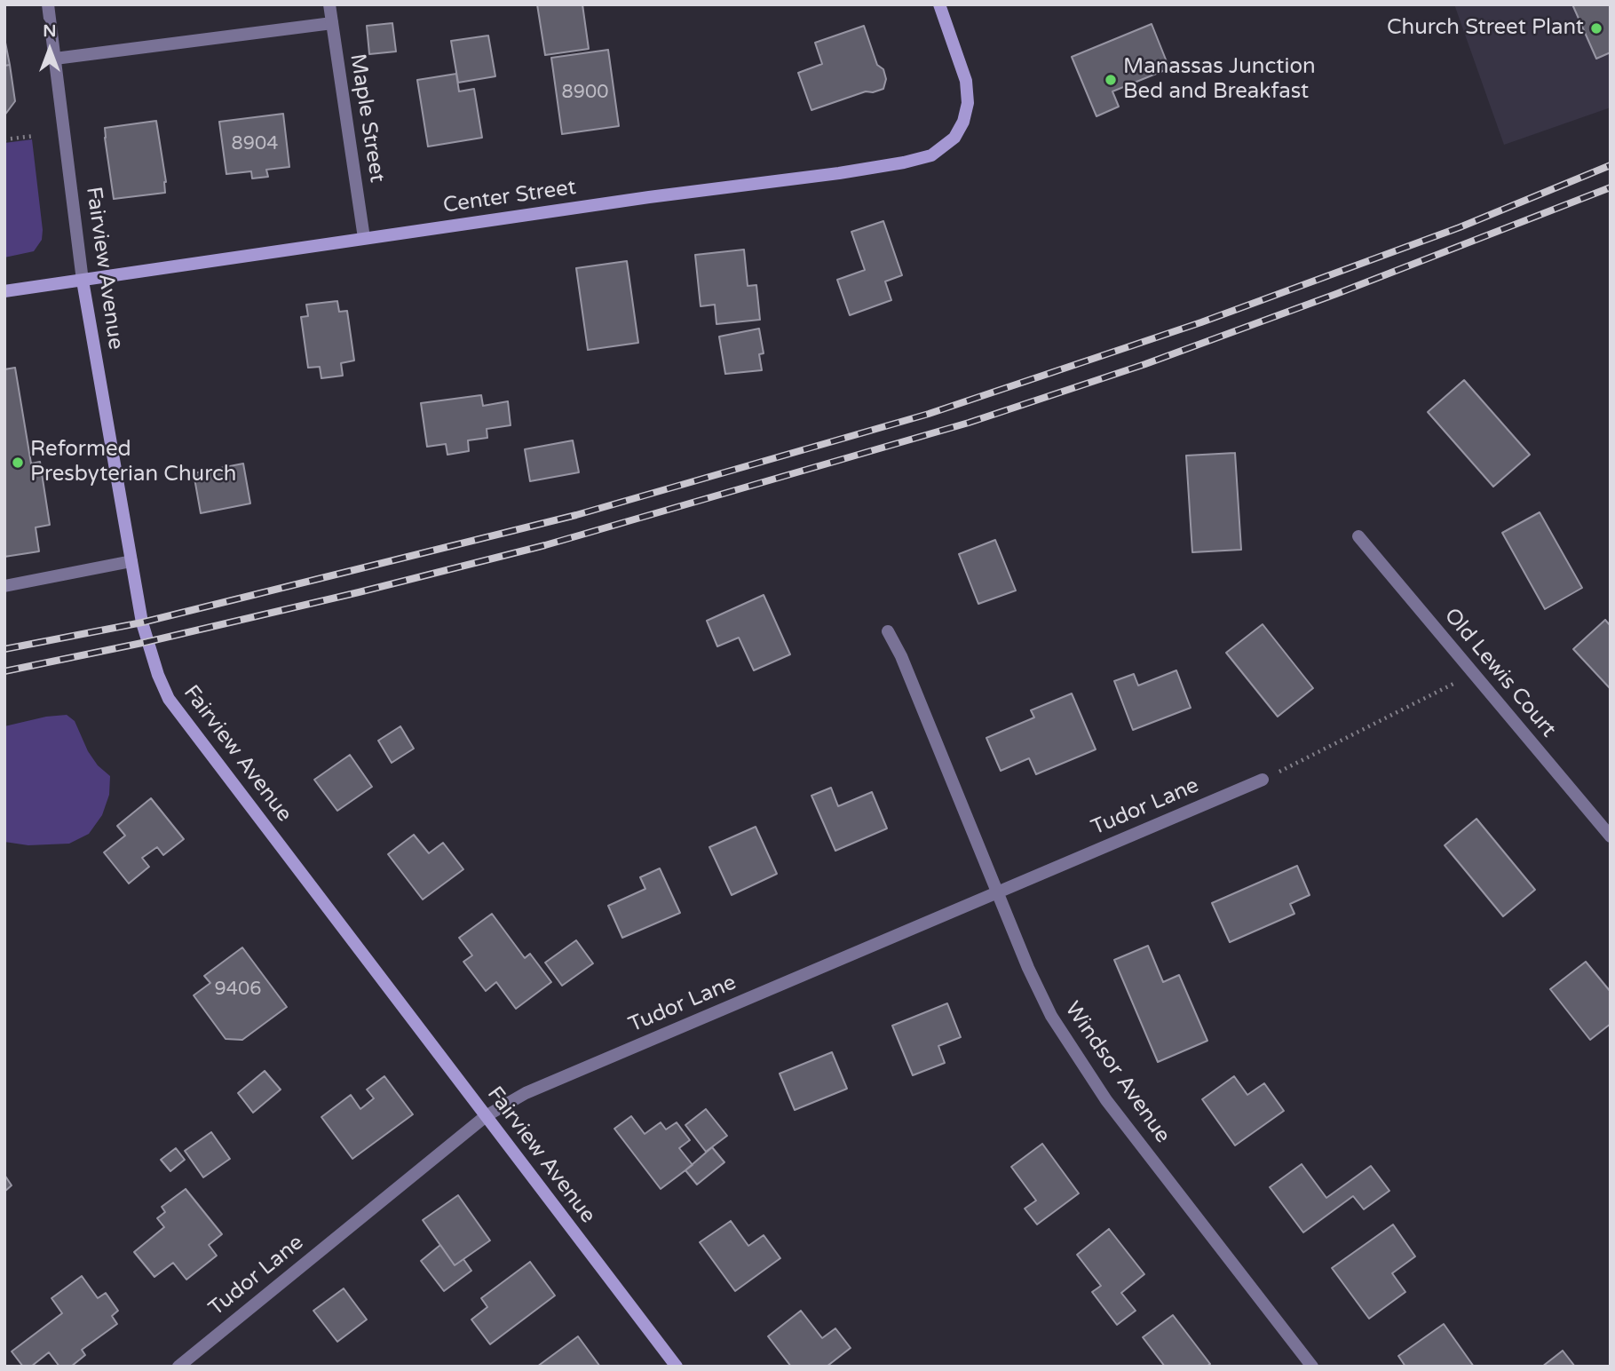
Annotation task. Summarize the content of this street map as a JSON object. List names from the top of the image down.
{
  "streets": {
    "main road": ["Center Street", "Fairview Avenue"],
    "street": [
      "Maple Street",
      "Old Lewis Court",
      "Tudor Lane",
      "Windsor Avenue"
    ]
  },
  "crossings": [
    ["Maple Street", "Center Street"],
    ["Center Street", "Fairview Avenue"],
    ["Fairview Avenue", "Tudor Lane"],
    ["Tudor Lane", "Windsor Avenue"]
  ],
  "places": ["Church Street Plant", "Manassas Junction Bed and Breakfast", "Reformed Presbyterian Church"],
  "house_numbers": ["8900", "8904", "9406"],
  "north": "top"
}
